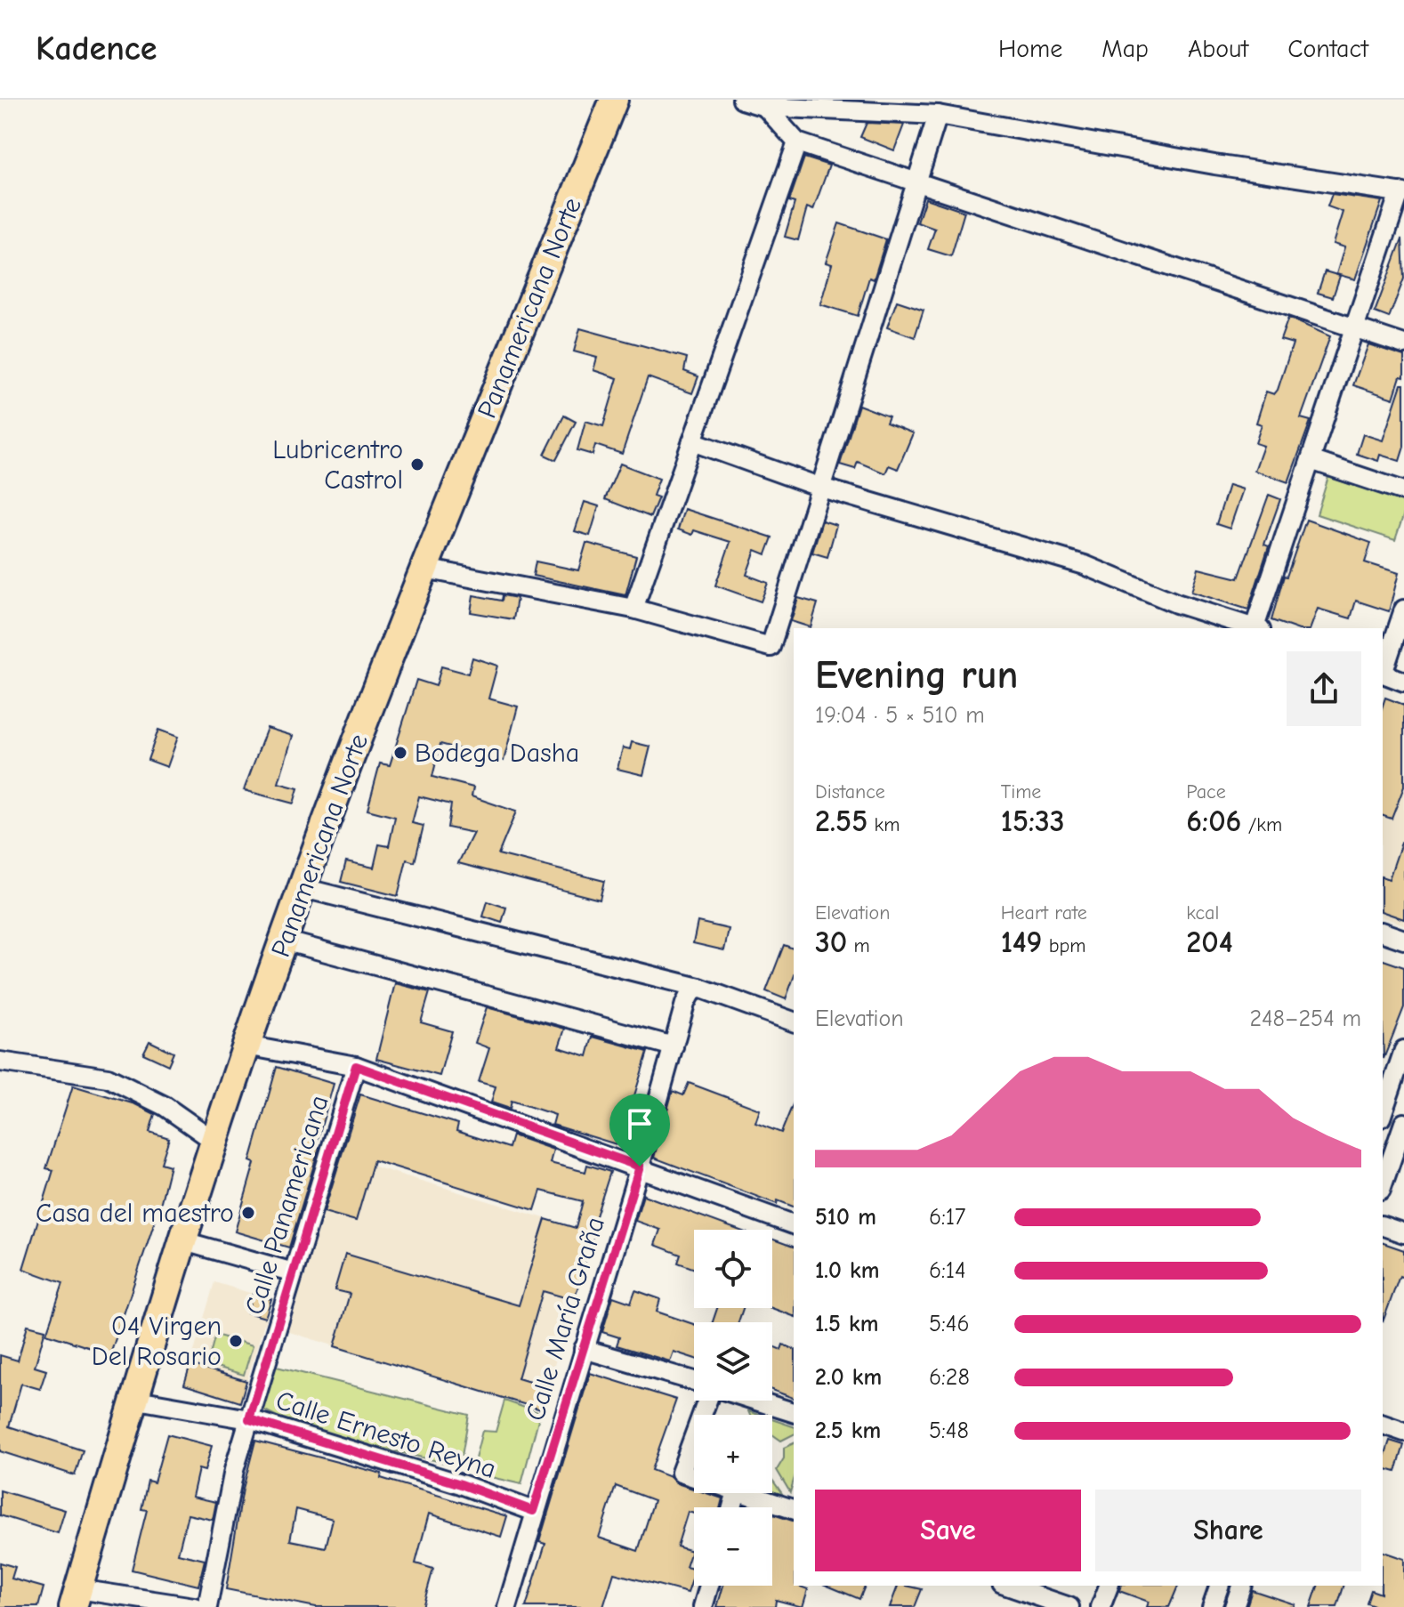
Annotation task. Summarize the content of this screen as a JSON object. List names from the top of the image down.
{
  "streets": {
    "highway": ["Panamericana Norte"],
    "street": ["Calle Panamericana", "Calle María Graña", "Calle Ernesto Reyna"]
  },
  "crossings": [
    ["Panamericana Norte", "Calle Ernesto Reyna"],
    ["Calle Panamericana", "Calle Ernesto Reyna"],
    ["Calle María Graña", "Calle Ernesto Reyna"]
  ],
  "places": [
    "Lubricentro Castrol",
    "Bodega Dasha",
    "Casa del maestro",
    "04 Virgen Del Rosario"
  ],
  "page": {
    "header": "Kadence",
    "nav": [
      "Home",
      "Map",
      "About",
      "Contact"
    ],
    "heading": ["Evening run", "19:04 · 5 × 510 m"],
    "stats": [
      ["Distance", "2.55 km"],
      ["Time", "15:33"],
      ["Pace", "6:06 /km"],
      ["Elevation", "30 m"],
      ["Heart rate", "149 bpm"],
      ["kcal", "204"]
    ],
    "chart": ["Elevation", "248–254 m"],
    "list": [
      {
        "name": "510 m",
        "note": "6:17"
      },
      {
        "name": "1.0 km",
        "note": "6:14"
      },
      {
        "name": "1.5 km",
        "note": "5:46"
      },
      {
        "name": "2.0 km",
        "note": "6:28"
      },
      {
        "name": "2.5 km",
        "note": "5:48"
      }
    ],
    "map_buttons": ["+", "−"],
    "buttons": ["Save", "Share"]
  }
}
